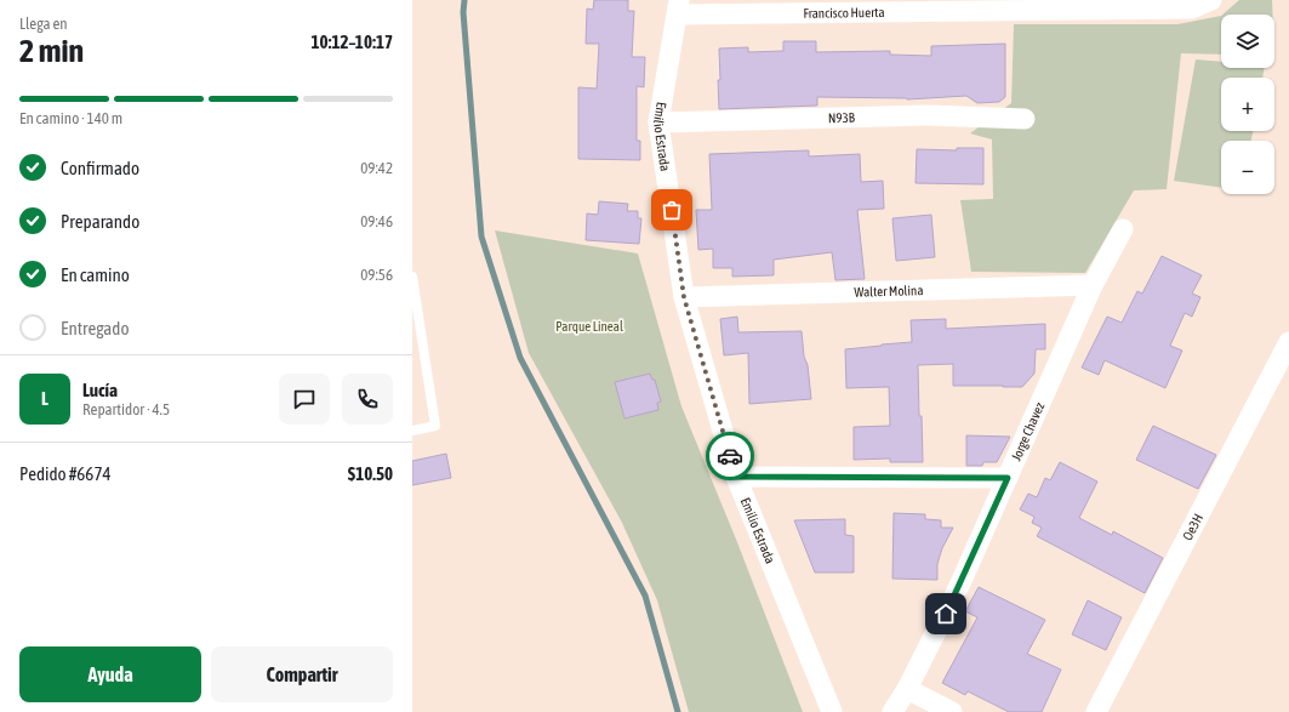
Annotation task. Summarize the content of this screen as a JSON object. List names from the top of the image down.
{
  "streets": {
    "street": [
      "Francisco Huerta",
      "N93B",
      "Emilio Estrada",
      "Walter Molina",
      "Jorge Chavez",
      "Oe3H"
    ]
  },
  "crossings": [
    ["Francisco Huerta", "Emilio Estrada"],
    ["N93B", "Emilio Estrada"],
    ["Emilio Estrada", "Walter Molina"],
    ["Walter Molina", "Jorge Chavez"]
  ],
  "parks": ["Parque Lineal"],
  "page": {
    "heading": ["2 min", "Llega en", "10:12–10:17"],
    "panel": [
      "Lucía",
      "Repartidor · 4.5",
      "Pedido #6674",
      "$10.50"
    ],
    "map_buttons": ["+", "−"],
    "bar": "En camino · 140 m",
    "list": [
      ["Confirmado", "09:42"],
      ["Preparando", "09:46"],
      ["En camino", "09:56"],
      "Entregado"
    ],
    "round": "L",
    "buttons": ["Ayuda", "Compartir"]
  }
}
